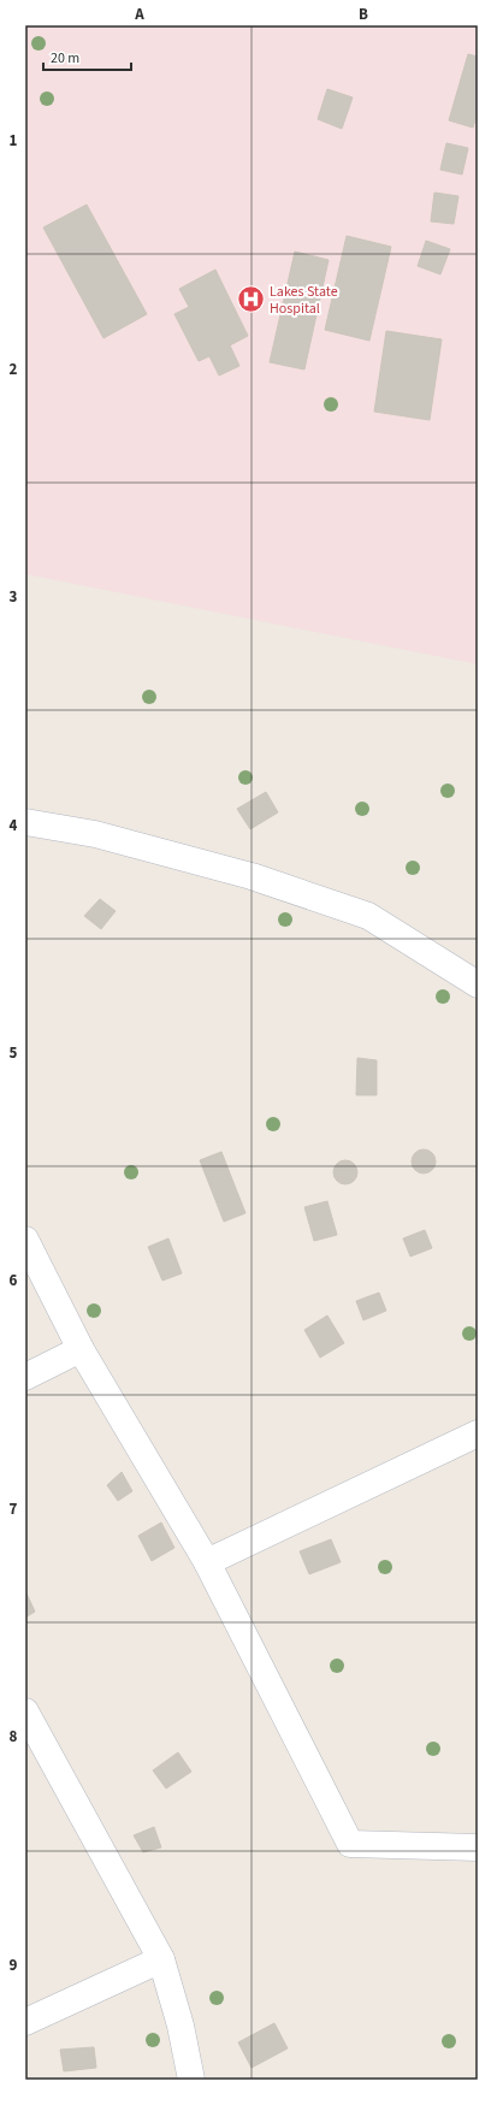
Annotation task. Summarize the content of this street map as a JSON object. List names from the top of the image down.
{
  "places": {
    "hospital": ["Lakes State Hospital"]
  },
  "scale_bar": "20 m",
  "grid": {
    "columns": ["A", "B"],
    "rows": [
      "1",
      "2",
      "3",
      "4",
      "5",
      "6",
      "7",
      "8",
      "9"
    ]
  }
}
